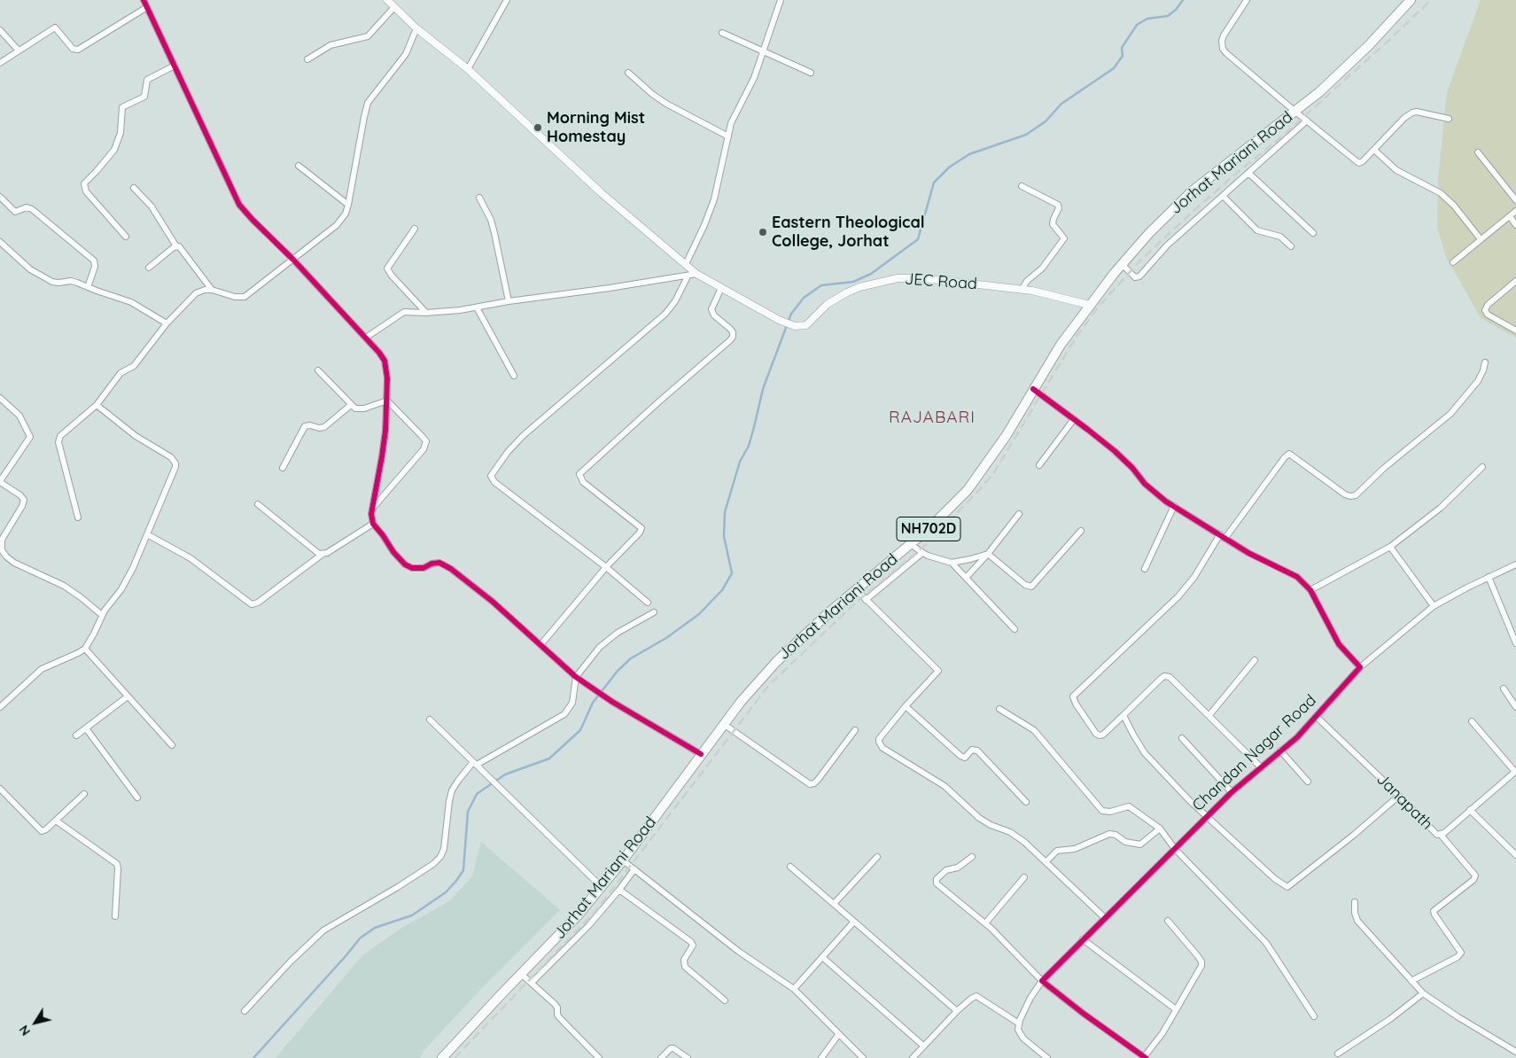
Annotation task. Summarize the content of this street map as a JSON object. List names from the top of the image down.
{
  "streets": {
    "highway": ["Jorhat Mariani Road", "NH702D"],
    "street": ["JEC Road", "Chandan Nagar Road", "Janapath"]
  },
  "crossings": [
    ["Jorhat Mariani Road", "JEC Road"],
    ["Chandan Nagar Road", "Janapath"]
  ],
  "districts": ["RAJABARI"],
  "places": ["Morning Mist Homestay", "Eastern Theological College, Jorhat"],
  "north": "bottom left"
}
